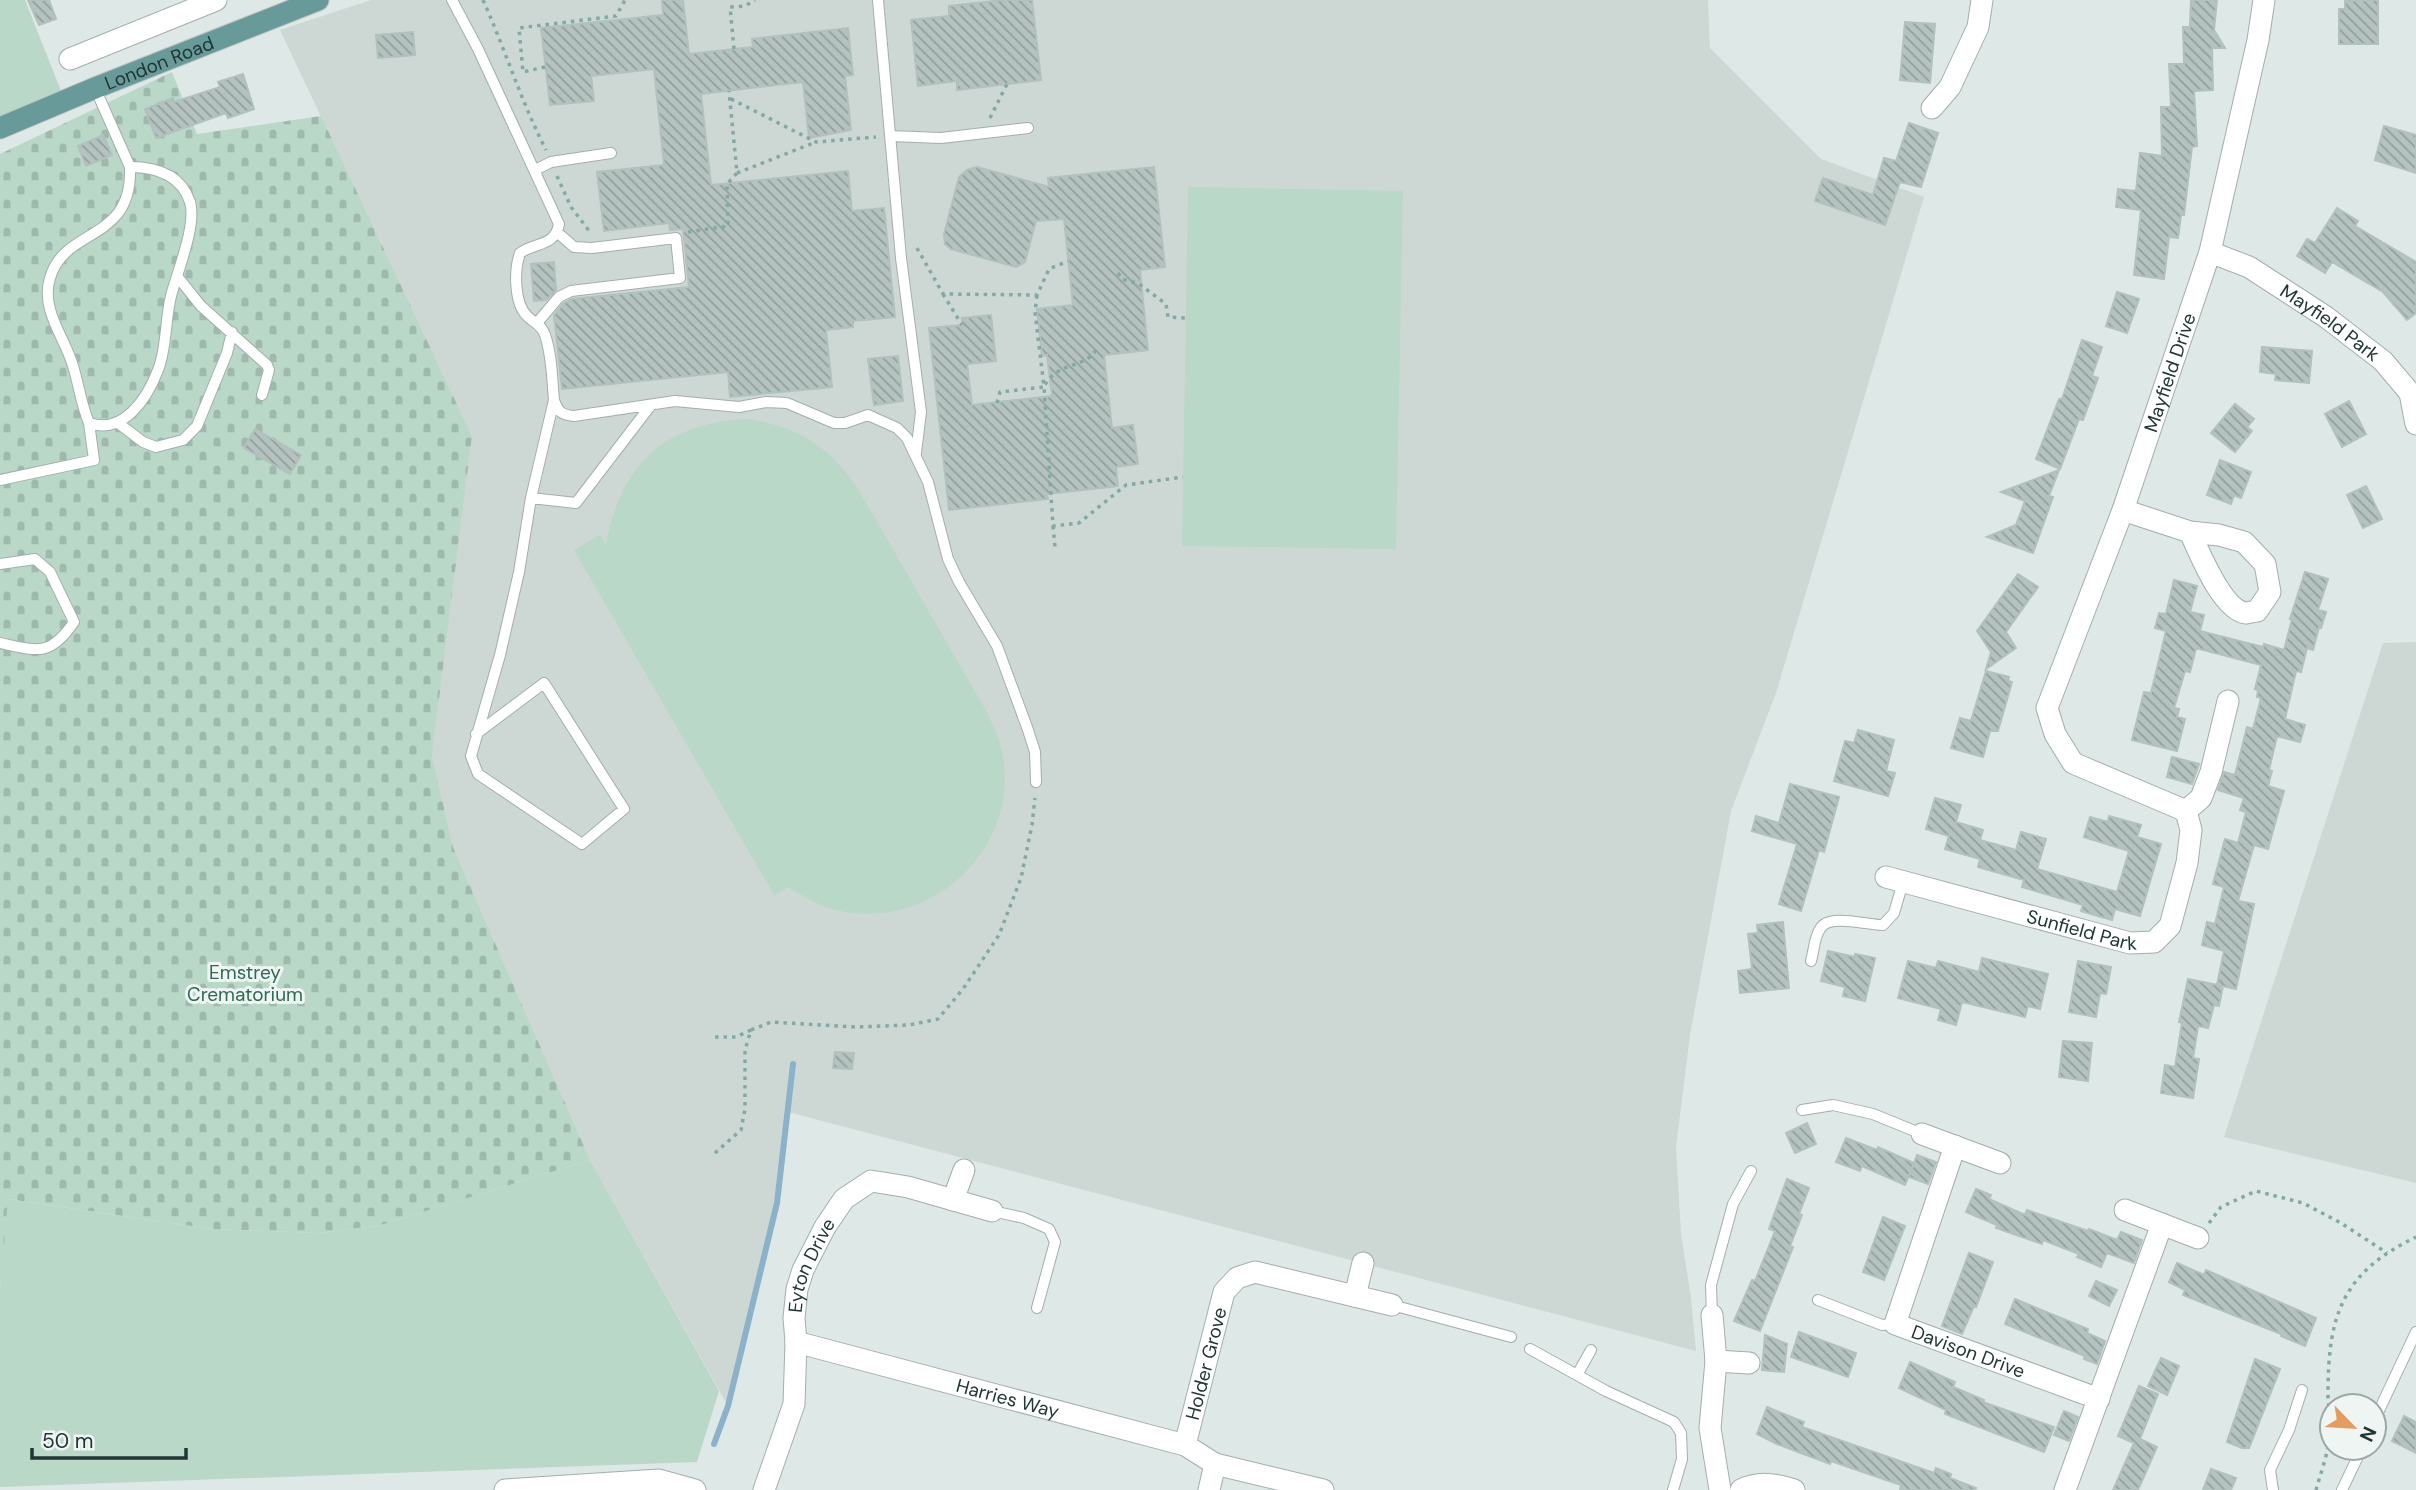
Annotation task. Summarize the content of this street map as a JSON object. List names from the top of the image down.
{
  "streets": {
    "main road": ["London Road"],
    "street": [
      "Mayfield Park",
      "Mayfield Drive",
      "Sunfield Park",
      "Eyton Drive",
      "Davison Drive",
      "Holder Grove",
      "Harries Way"
    ]
  },
  "crossings": [
    ["Mayfield Park", "Mayfield Drive"],
    ["Mayfield Drive", "Sunfield Park"],
    ["Eyton Drive", "Harries Way"],
    ["Holder Grove", "Harries Way"]
  ],
  "parks": ["Emstrey Crematorium"],
  "scale_bar": "50 m",
  "north": "bottom right"
}
